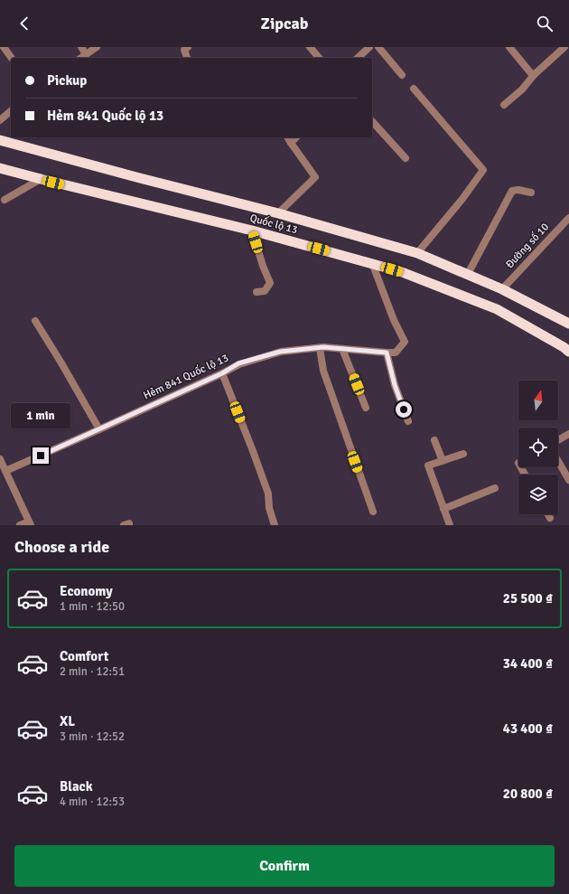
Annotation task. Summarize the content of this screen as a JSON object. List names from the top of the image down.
{
  "streets": {
    "highway": ["Quốc lộ 13"],
    "street": ["Đường số 10", "Hẻm 841 Quốc lộ 13"]
  },
  "crossings": [
    ["Quốc lộ 13", "Đường số 10"],
    ["Quốc lộ 13", "Hẻm 841 Quốc lộ 13"]
  ],
  "north": "top",
  "page": {
    "header": "Zipcab",
    "banner": ["Pickup", "Hẻm 841 Quốc lộ 13"],
    "bubble": "1 min",
    "heading": "Choose a ride",
    "list": [
      {
        "name": "Economy",
        "note": "1 min · 12:50",
        "value": "25 500 ₫"
      },
      {
        "name": "Comfort",
        "note": "2 min · 12:51",
        "value": "34 400 ₫"
      },
      {
        "name": "XL",
        "note": "3 min · 12:52",
        "value": "43 400 ₫"
      },
      {
        "name": "Black",
        "note": "4 min · 12:53",
        "value": "20 800 ₫"
      }
    ],
    "buttons": "Confirm"
  }
}
